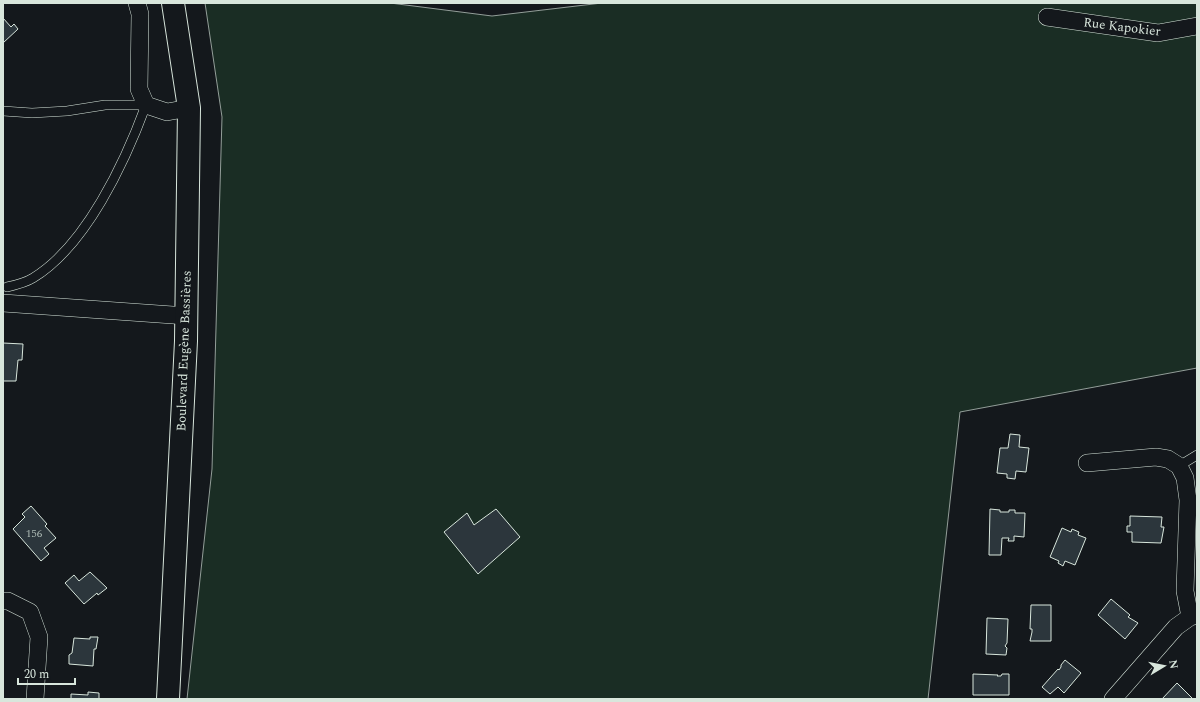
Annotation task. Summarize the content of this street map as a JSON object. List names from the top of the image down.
{
  "streets": {
    "street": ["Rue Kapokier", "Boulevard Eugène Bassières"]
  },
  "house_numbers": ["156"],
  "scale_bar": "20 m",
  "north": "right"
}
